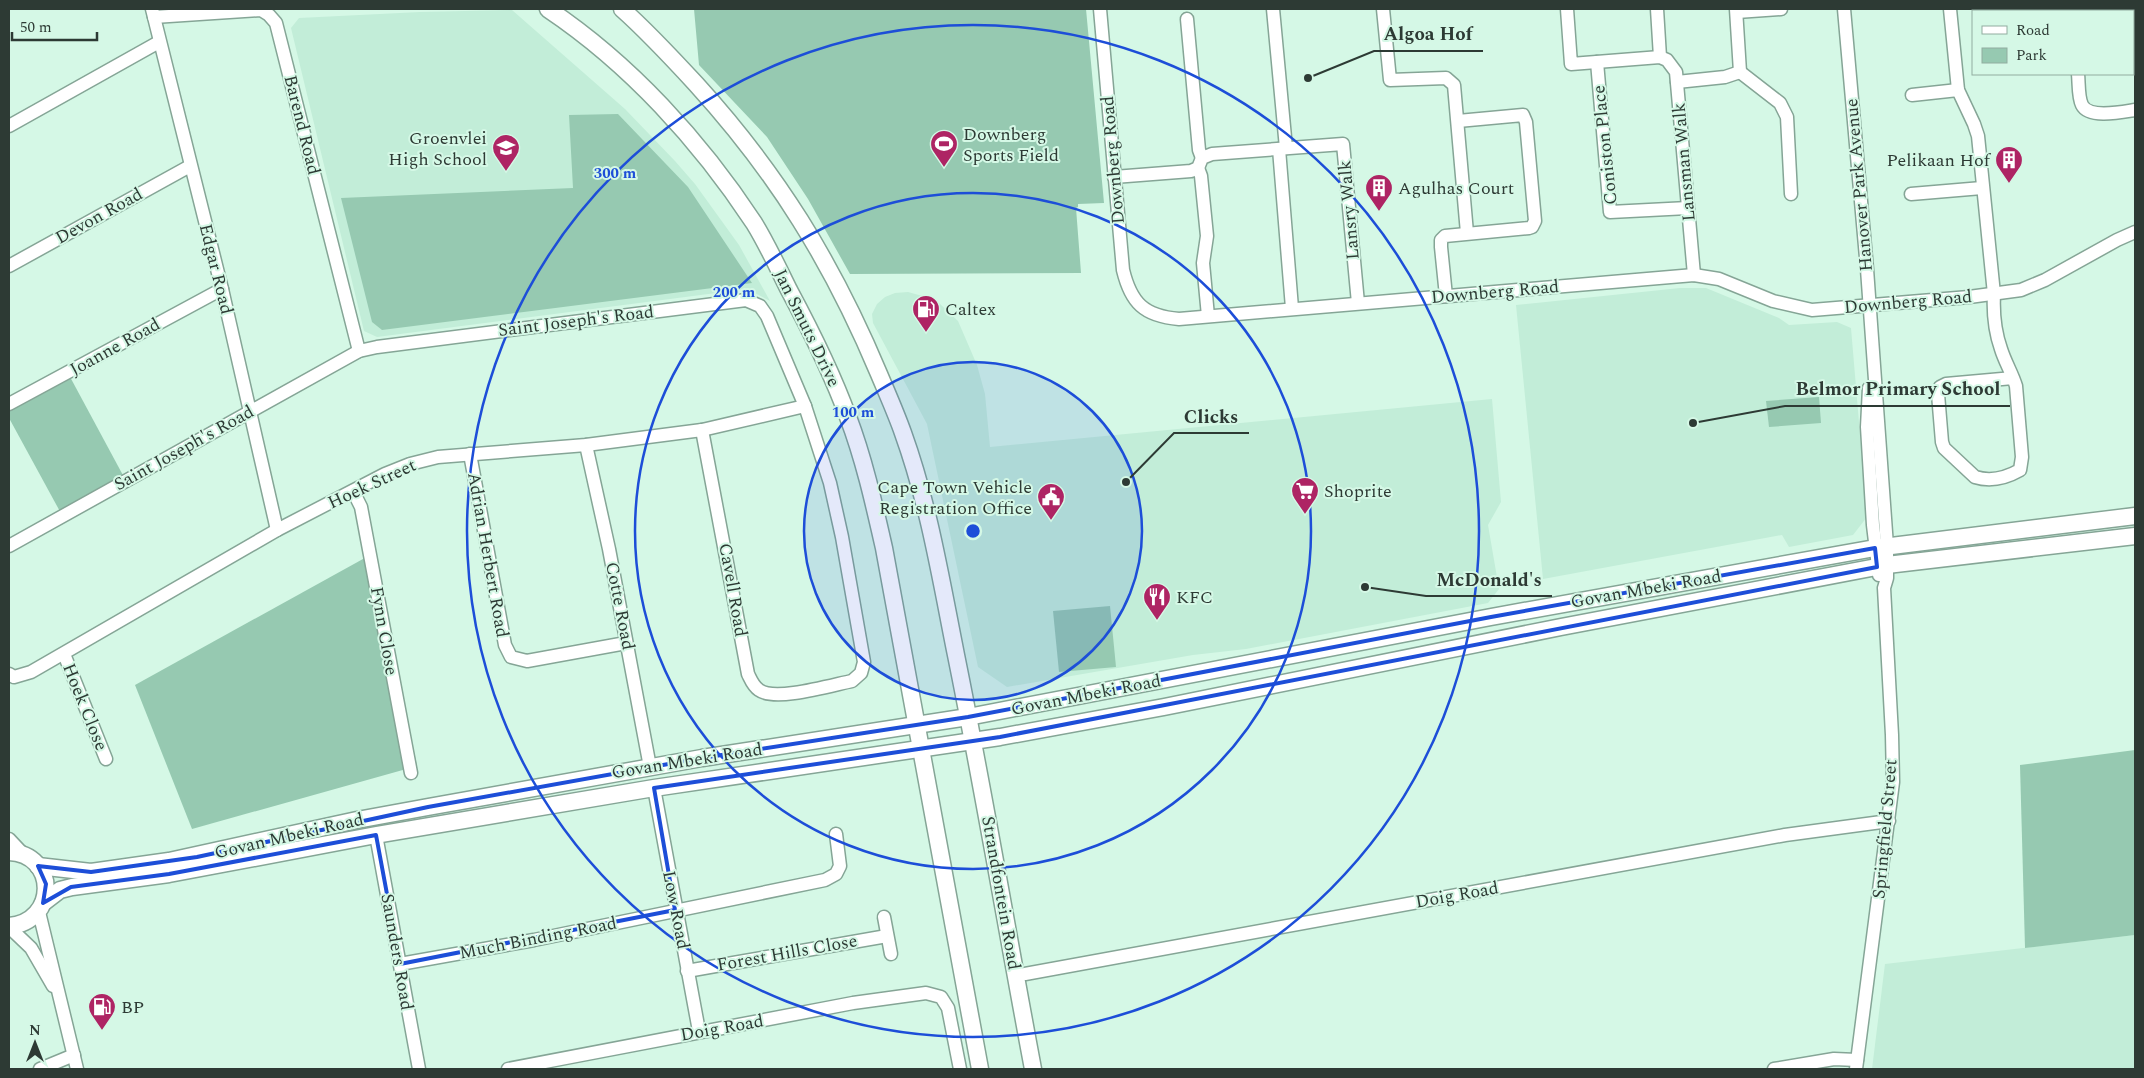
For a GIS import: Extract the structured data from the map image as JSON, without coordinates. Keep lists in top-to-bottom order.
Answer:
{
  "streets": {
    "main road": ["Jan Smuts Drive", "Govan Mbeki Road", "Strandfontein Road"],
    "street": [
      "Barend Road",
      "Coniston Place",
      "Downberg Road",
      "Lansman Walk",
      "Hanover Park Avenue",
      "Lansry Walk",
      "Devon Road",
      "Edgar Road",
      "Saint Joseph's Road",
      "Joanne Road",
      "Hoek Street",
      "Adrian Herbert Road",
      "Cavell Road",
      "Cotte Road",
      "Fynn Close",
      "Hoek Close",
      "Springfield Street",
      "Doig Road",
      "Low Road",
      "Much Binding Road",
      "Saunders Road",
      "Forest Hills Close"
    ]
  },
  "crossings": [
    ["Barend Road", "Edgar Road"],
    ["Barend Road", "Saint Joseph's Road"],
    ["Coniston Place", "Lansman Walk"],
    ["Downberg Road", "Lansman Walk"],
    ["Downberg Road", "Hanover Park Avenue"],
    ["Downberg Road", "Lansry Walk"],
    ["Hanover Park Avenue", "Govan Mbeki Road"],
    ["Hanover Park Avenue", "Springfield Street"],
    ["Devon Road", "Edgar Road"],
    ["Edgar Road", "Saint Joseph's Road"],
    ["Edgar Road", "Joanne Road"],
    ["Edgar Road", "Hoek Street"],
    ["Saint Joseph's Road", "Hoek Street"],
    ["Saint Joseph's Road", "Cavell Road"],
    ["Jan Smuts Drive", "Govan Mbeki Road"],
    ["Hoek Street", "Adrian Herbert Road"],
    ["Hoek Street", "Cavell Road"],
    ["Hoek Street", "Cotte Road"],
    ["Hoek Street", "Fynn Close"],
    ["Hoek Street", "Hoek Close"],
    ["Adrian Herbert Road", "Cotte Road"],
    ["Govan Mbeki Road", "Cotte Road"],
    ["Govan Mbeki Road", "Springfield Street"],
    ["Govan Mbeki Road", "Strandfontein Road"],
    ["Govan Mbeki Road", "Low Road"],
    ["Govan Mbeki Road", "Saunders Road"],
    ["Springfield Street", "Doig Road"],
    ["Doig Road", "Low Road"],
    ["Low Road", "Much Binding Road"],
    ["Low Road", "Forest Hills Close"],
    ["Much Binding Road", "Saunders Road"]
  ],
  "places": {
    "other": [
      "Algoa Hof",
      "Belmor Primary School",
      "Clicks",
      "McDonald's"
    ],
    "sports": ["Downberg Sports Field"],
    "school or university": ["Groenvlei High School"],
    "building": ["Pelikaan Hof", "Agulhas Court"],
    "fuel station": ["Caltex", "BP"],
    "supermarket": ["Shoprite"],
    "public building": ["Cape Town Vehicle Registration Office"],
    "restaurant": ["KFC"]
  },
  "legend": ["Road", "Park"],
  "scale_bar": "50 m",
  "north": "top",
  "rings": ["300 m", "200 m", "100 m"]
}
